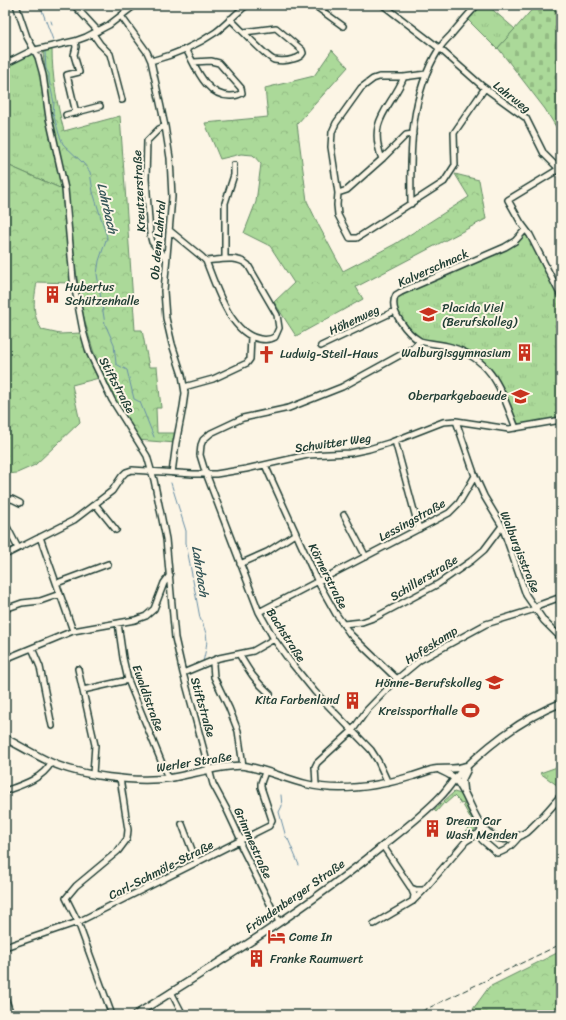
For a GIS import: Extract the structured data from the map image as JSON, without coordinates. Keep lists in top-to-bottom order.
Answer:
{
  "streets": {
    "main road": ["Werler Straße", "Fröndenberger Straße"],
    "street": [
      "Lahrweg",
      "Kreutzerstraße",
      "Ob dem Lahrtal",
      "Kalverschnack",
      "Höhenweg",
      "Stiftstraße",
      "Schwitter Weg",
      "Lessingstraße",
      "Walburgisstraße",
      "Körnerstraße",
      "Schillerstraße",
      "Bachstraße",
      "Hofeskamp",
      "Ewaldistraße",
      "Grimmestraße",
      "Carl-Schmöle-Straße"
    ]
  },
  "crossings": [
    ["Kreutzerstraße", "Ob dem Lahrtal"],
    ["Ob dem Lahrtal", "Schwitter Weg"],
    ["Kalverschnack", "Höhenweg"],
    ["Stiftstraße", "Schwitter Weg"],
    ["Stiftstraße", "Werler Straße"],
    ["Stiftstraße", "Grimmestraße"],
    ["Schwitter Weg", "Walburgisstraße"],
    ["Schwitter Weg", "Körnerstraße"],
    ["Schwitter Weg", "Bachstraße"],
    ["Lessingstraße", "Walburgisstraße"],
    ["Lessingstraße", "Körnerstraße"],
    ["Lessingstraße", "Bachstraße"],
    ["Walburgisstraße", "Schillerstraße"],
    ["Walburgisstraße", "Hofeskamp"],
    ["Körnerstraße", "Schillerstraße"],
    ["Körnerstraße", "Hofeskamp"],
    ["Bachstraße", "Hofeskamp"],
    ["Bachstraße", "Werler Straße"],
    ["Hofeskamp", "Werler Straße"],
    ["Ewaldistraße", "Werler Straße"],
    ["Werler Straße", "Grimmestraße"],
    ["Werler Straße", "Carl-Schmöle-Straße"],
    ["Werler Straße", "Fröndenberger Straße"],
    ["Grimmestraße", "Carl-Schmöle-Straße"],
    ["Grimmestraße", "Fröndenberger Straße"]
  ],
  "water": ["Lahrbach"],
  "places": {
    "building": [
      "Hubertus Schützenhalle",
      "Walburgisgymnasium",
      "Kita Farbenland",
      "Dream Car Wash Menden",
      "Franke Raumwert"
    ],
    "school or university": ["Placida Viel (Berufskolleg)", "Oberparkgebaeude", "Hönne-Berufskolleg"],
    "church": ["Ludwig-Steil-Haus"],
    "sports": ["Kreissporthalle"],
    "hotel": ["Come In"]
  }
}
